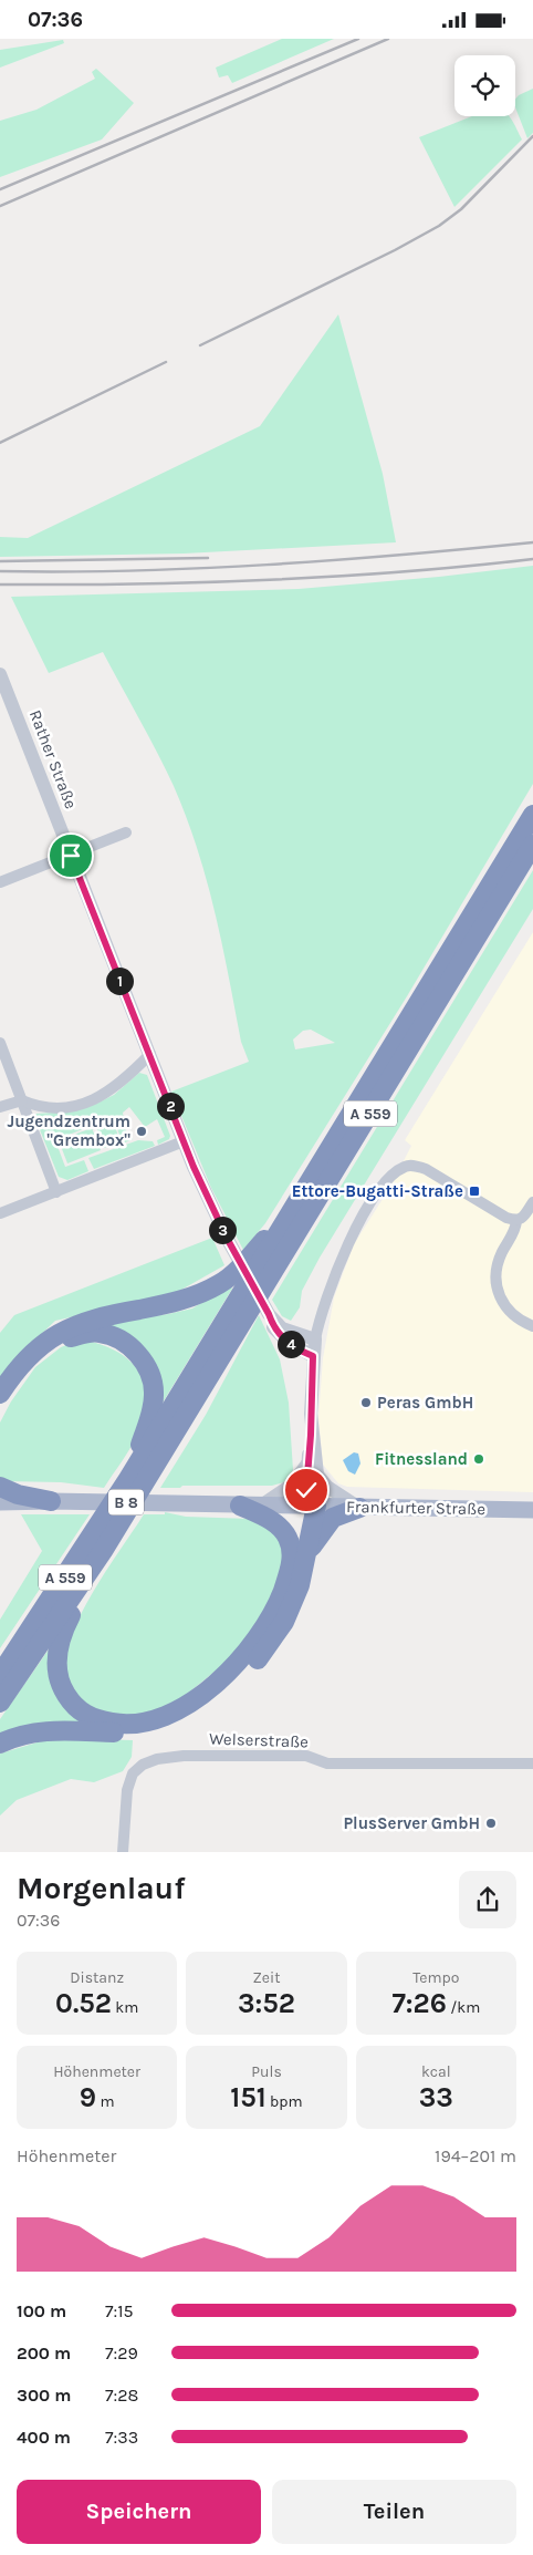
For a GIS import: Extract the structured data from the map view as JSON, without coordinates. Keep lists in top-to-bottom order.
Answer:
{
  "streets": {
    "highway": ["A 559"],
    "main road": ["B 8", "Frankfurter Straße"],
    "street": ["Rather Straße", "Welserstraße"]
  },
  "places": {
    "other": [
      "Jugendzentrum \"Grembox\"",
      "Peras GmbH",
      "Fitnessland",
      "PlusServer GmbH"
    ],
    "transit": ["Ettore-Bugatti-Straße"]
  },
  "page": {
    "status": "07:36",
    "pins": [
      "1",
      "2",
      "3",
      "4"
    ],
    "heading": ["Morgenlauf", "07:36"],
    "stats": [
      ["Distanz", "0.52 km"],
      ["Zeit", "3:52"],
      ["Tempo", "7:26 /km"],
      ["Höhenmeter", "9 m"],
      ["Puls", "151 bpm"],
      ["kcal", "33"]
    ],
    "chart": ["Höhenmeter", "194–201 m"],
    "list": [
      {
        "name": "100 m",
        "note": "7:15"
      },
      {
        "name": "200 m",
        "note": "7:29"
      },
      {
        "name": "300 m",
        "note": "7:28"
      },
      {
        "name": "400 m",
        "note": "7:33"
      }
    ],
    "buttons": ["Speichern", "Teilen"]
  }
}
